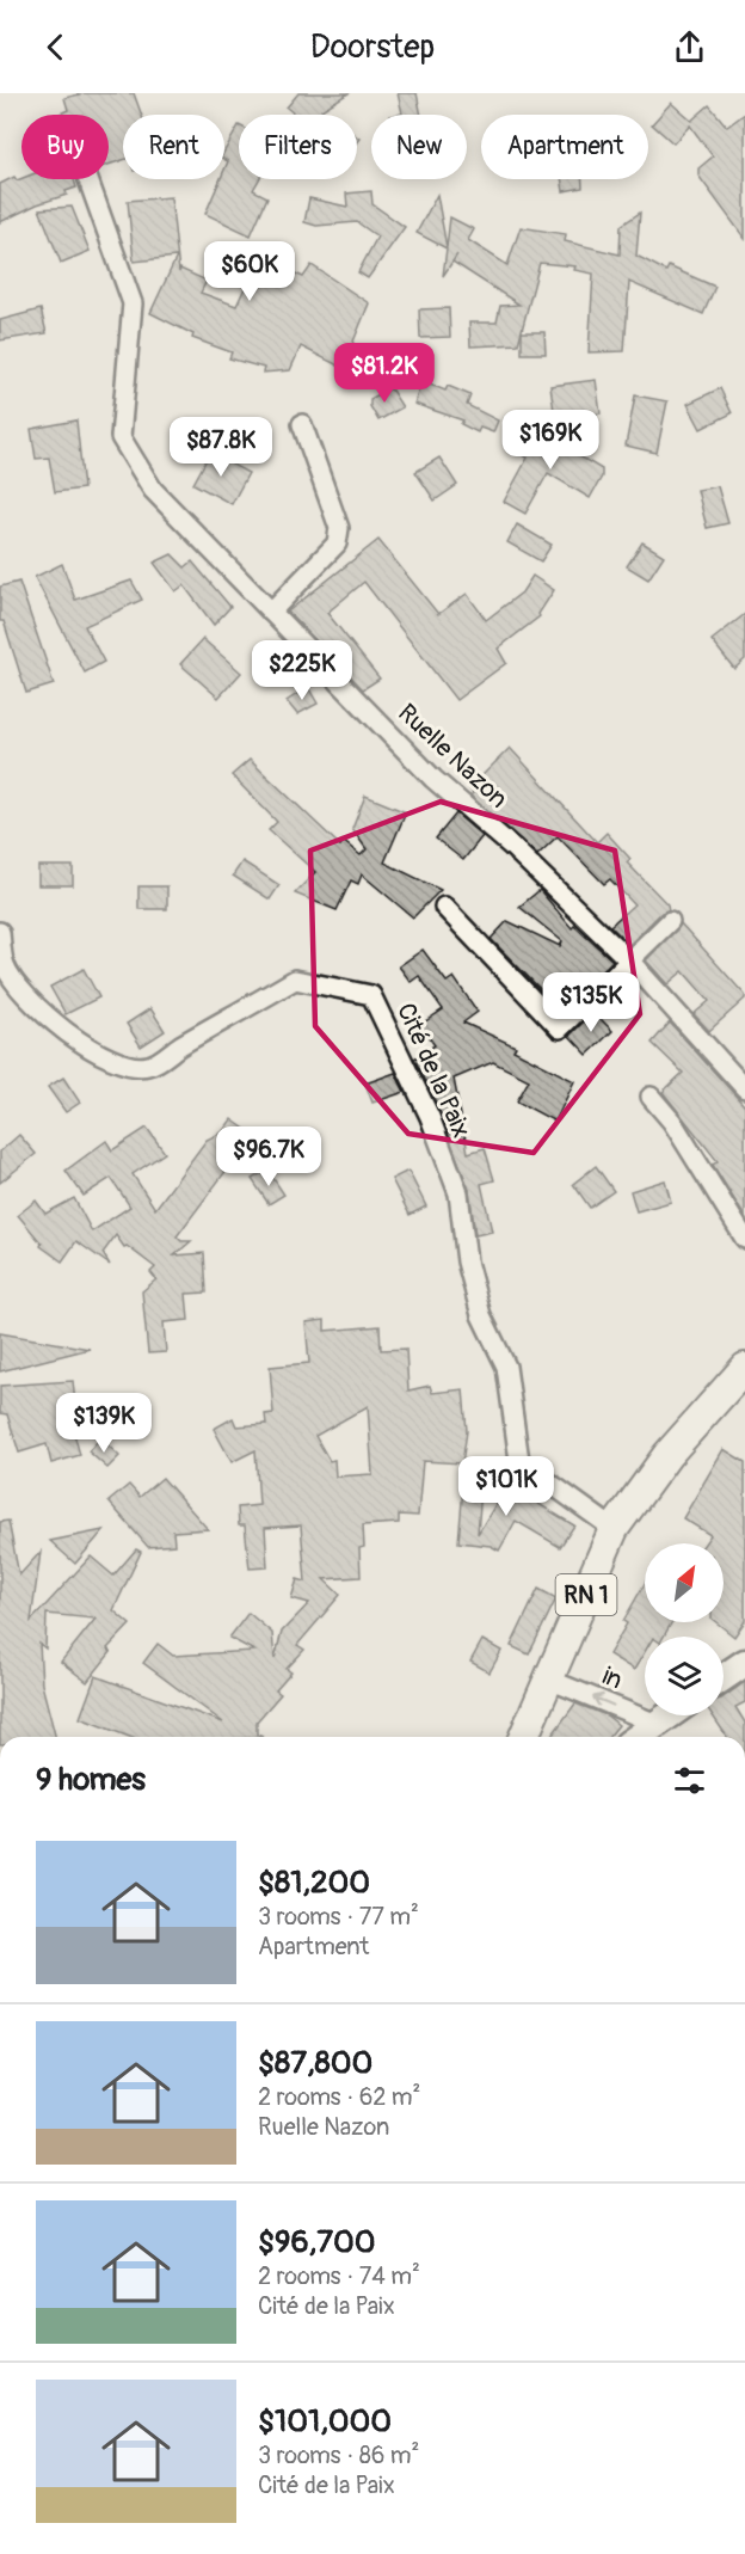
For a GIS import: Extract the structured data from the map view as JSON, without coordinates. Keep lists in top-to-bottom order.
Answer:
{
  "streets": {
    "main road": ["RN 1"],
    "street": ["Ruelle Nazon", "Cité de la Paix", "in"]
  },
  "crossings": [
    ["Cité de la Paix", "RN 1"],
    ["RN 1", "in"]
  ],
  "one_way": ["in"],
  "north": "top right",
  "page": {
    "header": "Doorstep",
    "chip": [
      "Buy",
      "Rent",
      "Filters",
      "New",
      "Apartment"
    ],
    "price": [
      "$60K",
      "$81.2K",
      "$169K",
      "$87.8K",
      "$225K",
      "$135K",
      "$96.7K",
      "$139K",
      "$101K"
    ],
    "heading": "9 homes",
    "list": [
      {
        "name": "$81,200",
        "note": "3 rooms · 77 m² · Apartment"
      },
      {
        "name": "$87,800",
        "note": "2 rooms · 62 m² · Ruelle Nazon"
      },
      {
        "name": "$96,700",
        "note": "2 rooms · 74 m² · Cité de la Paix"
      },
      {
        "name": "$101,000",
        "note": "3 rooms · 86 m² · Cité de la Paix"
      }
    ]
  }
}
